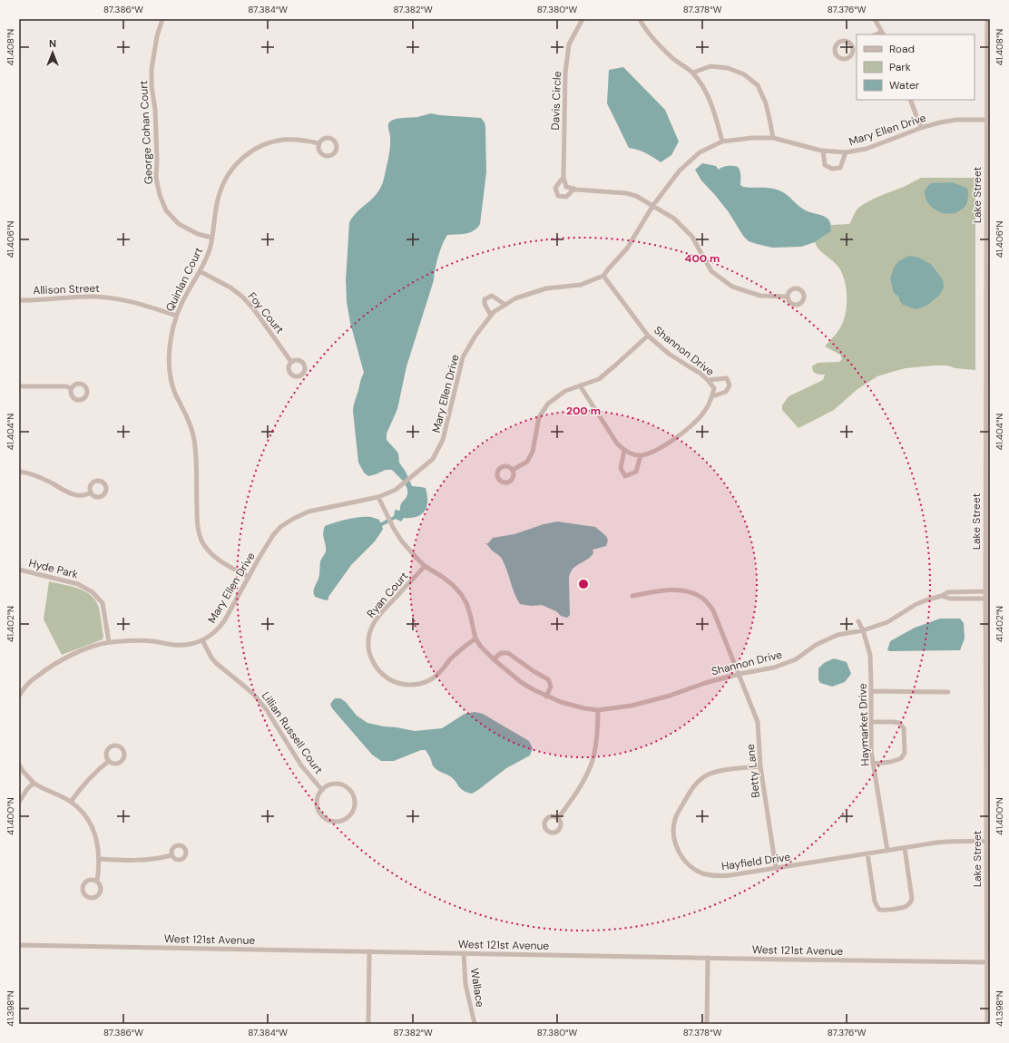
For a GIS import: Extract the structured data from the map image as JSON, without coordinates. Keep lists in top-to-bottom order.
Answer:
{
  "streets": {
    "street": [
      "Davis Circle",
      "Mary Ellen Drive",
      "George Cohan Court",
      "Lake Street",
      "Quinlan Court",
      "Allison Street",
      "Foy Court",
      "Shannon Drive",
      "Hyde Park",
      "Ryan Court",
      "Haymarket Drive",
      "Lillian Russell Court",
      "Betty Lane",
      "Hayfield Drive",
      "West 121st Avenue",
      "Wallace"
    ]
  },
  "crossings": [
    ["Mary Ellen Drive", "Lake Street"],
    ["Mary Ellen Drive", "Quinlan Court"],
    ["Mary Ellen Drive", "Shannon Drive"],
    ["Mary Ellen Drive", "Hyde Park"],
    ["Mary Ellen Drive", "Lillian Russell Court"],
    ["George Cohan Court", "Quinlan Court"],
    ["Lake Street", "Shannon Drive"],
    ["Lake Street", "Hayfield Drive"],
    ["Lake Street", "West 121st Avenue"],
    ["Quinlan Court", "Allison Street"],
    ["Quinlan Court", "Foy Court"],
    ["Shannon Drive", "Ryan Court"],
    ["Shannon Drive", "Haymarket Drive"],
    ["Shannon Drive", "Betty Lane"],
    ["Haymarket Drive", "Hayfield Drive"],
    ["Betty Lane", "Hayfield Drive"],
    ["West 121st Avenue", "Wallace"]
  ],
  "legend": ["Road", "Park", "Water"],
  "north": "top",
  "coordinates": [
    "87.386°W",
    "87.384°W",
    "87.382°W",
    "87.380°W",
    "87.378°W",
    "87.376°W",
    "41.408°N",
    "41.406°N",
    "41.404°N",
    "41.402°N",
    "41.400°N",
    "41.398°N"
  ],
  "rings": ["400 m", "200 m"]
}
